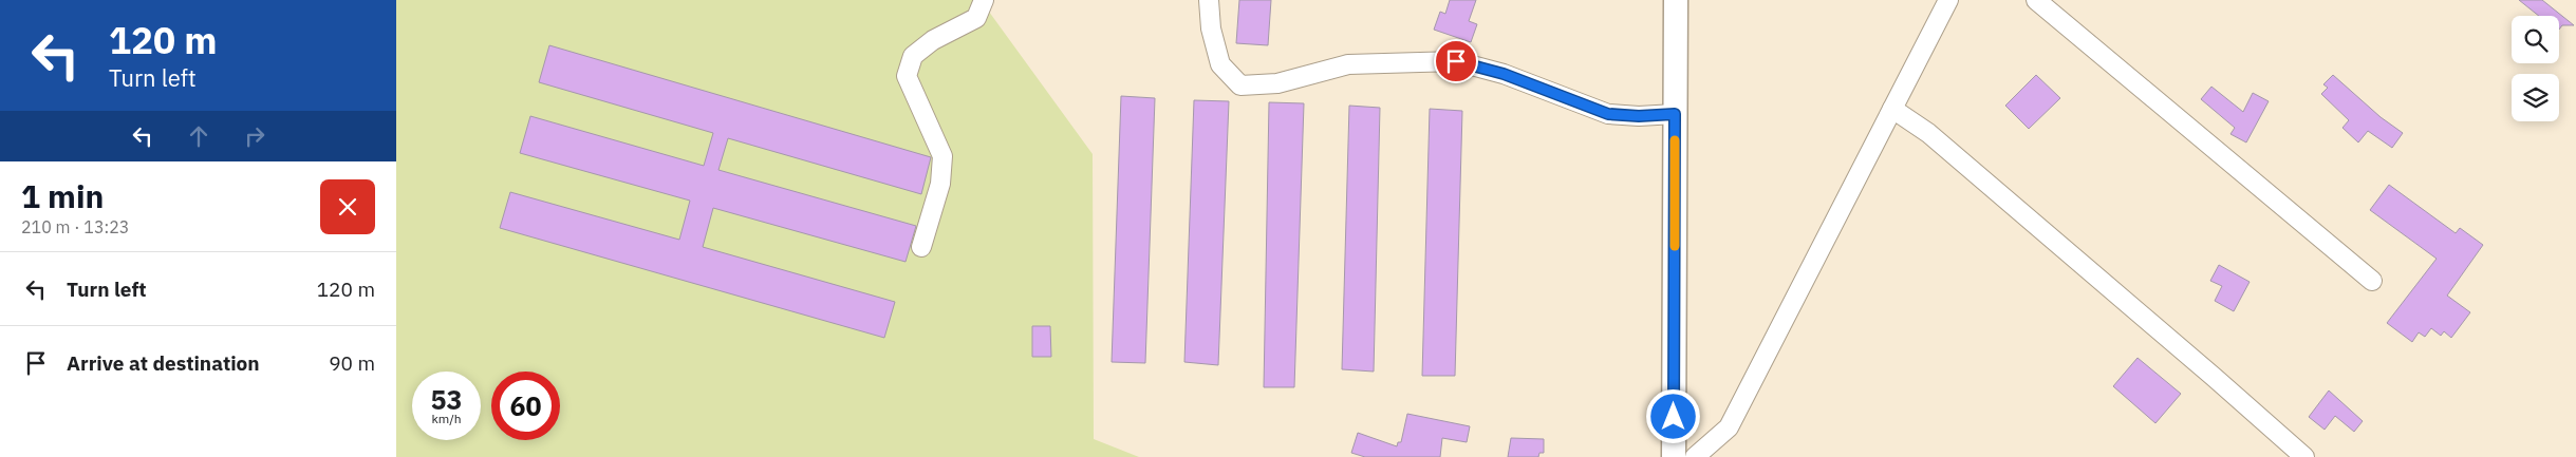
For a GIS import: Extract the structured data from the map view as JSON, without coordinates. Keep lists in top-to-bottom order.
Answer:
{
  "page": {
    "turn": ["120 m", "Turn left"],
    "heading": ["1 min", "210 m · 13:23"],
    "list": [
      {
        "name": "Turn left",
        "value": "120 m"
      },
      {
        "name": "Arrive at destination",
        "value": "90 m"
      }
    ],
    "speed": "53 km/h",
    "limit": "60"
  }
}
